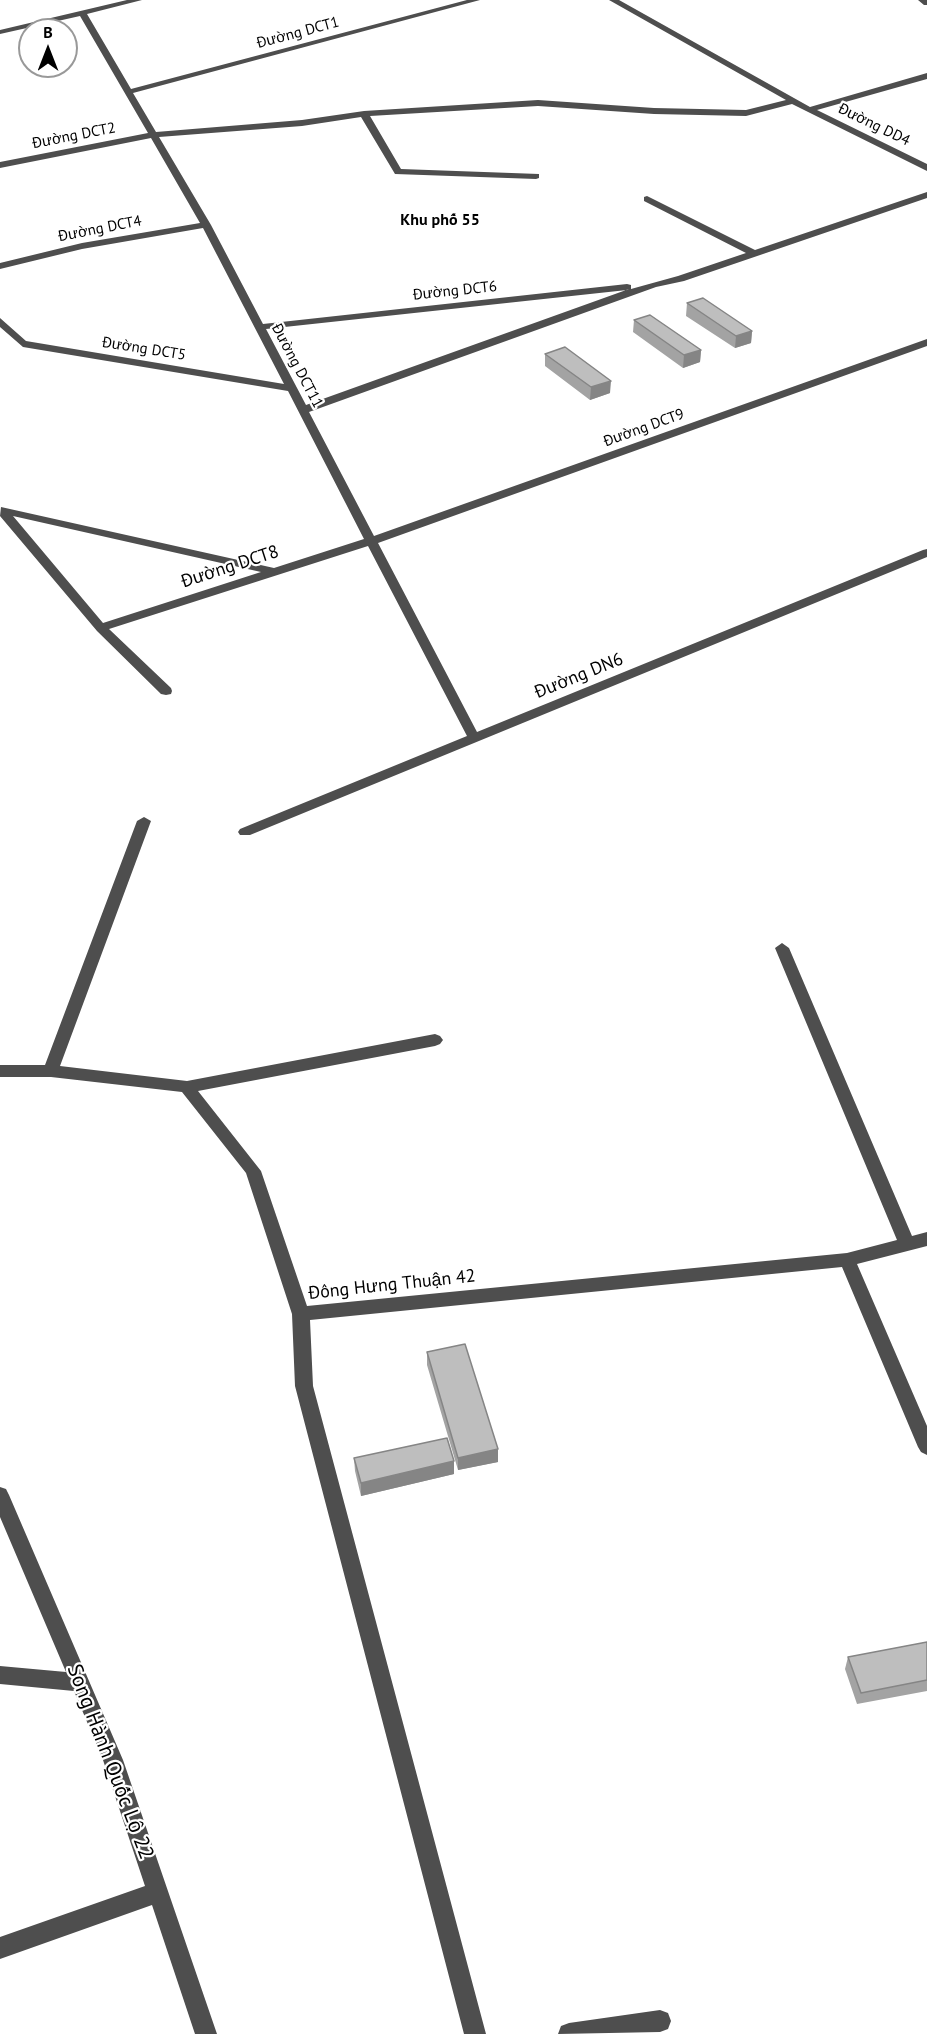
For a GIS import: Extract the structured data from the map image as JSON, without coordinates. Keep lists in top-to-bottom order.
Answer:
{
  "streets": {
    "street": [
      "Đường DCT1",
      "Đường DD4",
      "Đường DCT2",
      "Đường DCT4",
      "Đường DCT6",
      "Đường DCT5",
      "Đường DCT11",
      "Đường DCT9",
      "Đường DCT8",
      "Đường DN6",
      "Đông Hưng Thuận 42",
      "Song Hành Quốc Lộ 22"
    ]
  },
  "crossings": [
    ["Đường DCT1", "Đường DCT11"],
    ["Đường DD4", "Đường DCT2"],
    ["Đường DCT2", "Đường DCT11"],
    ["Đường DCT4", "Đường DCT11"],
    ["Đường DCT6", "Đường DCT11"],
    ["Đường DCT5", "Đường DCT11"],
    ["Đường DCT11", "Đường DCT9"],
    ["Đường DCT11", "Đường DCT8"],
    ["Đường DCT11", "Đường DN6"],
    ["Đường DCT9", "Đường DCT8"]
  ],
  "districts": ["Khu phố 55"],
  "north": "top"
}
